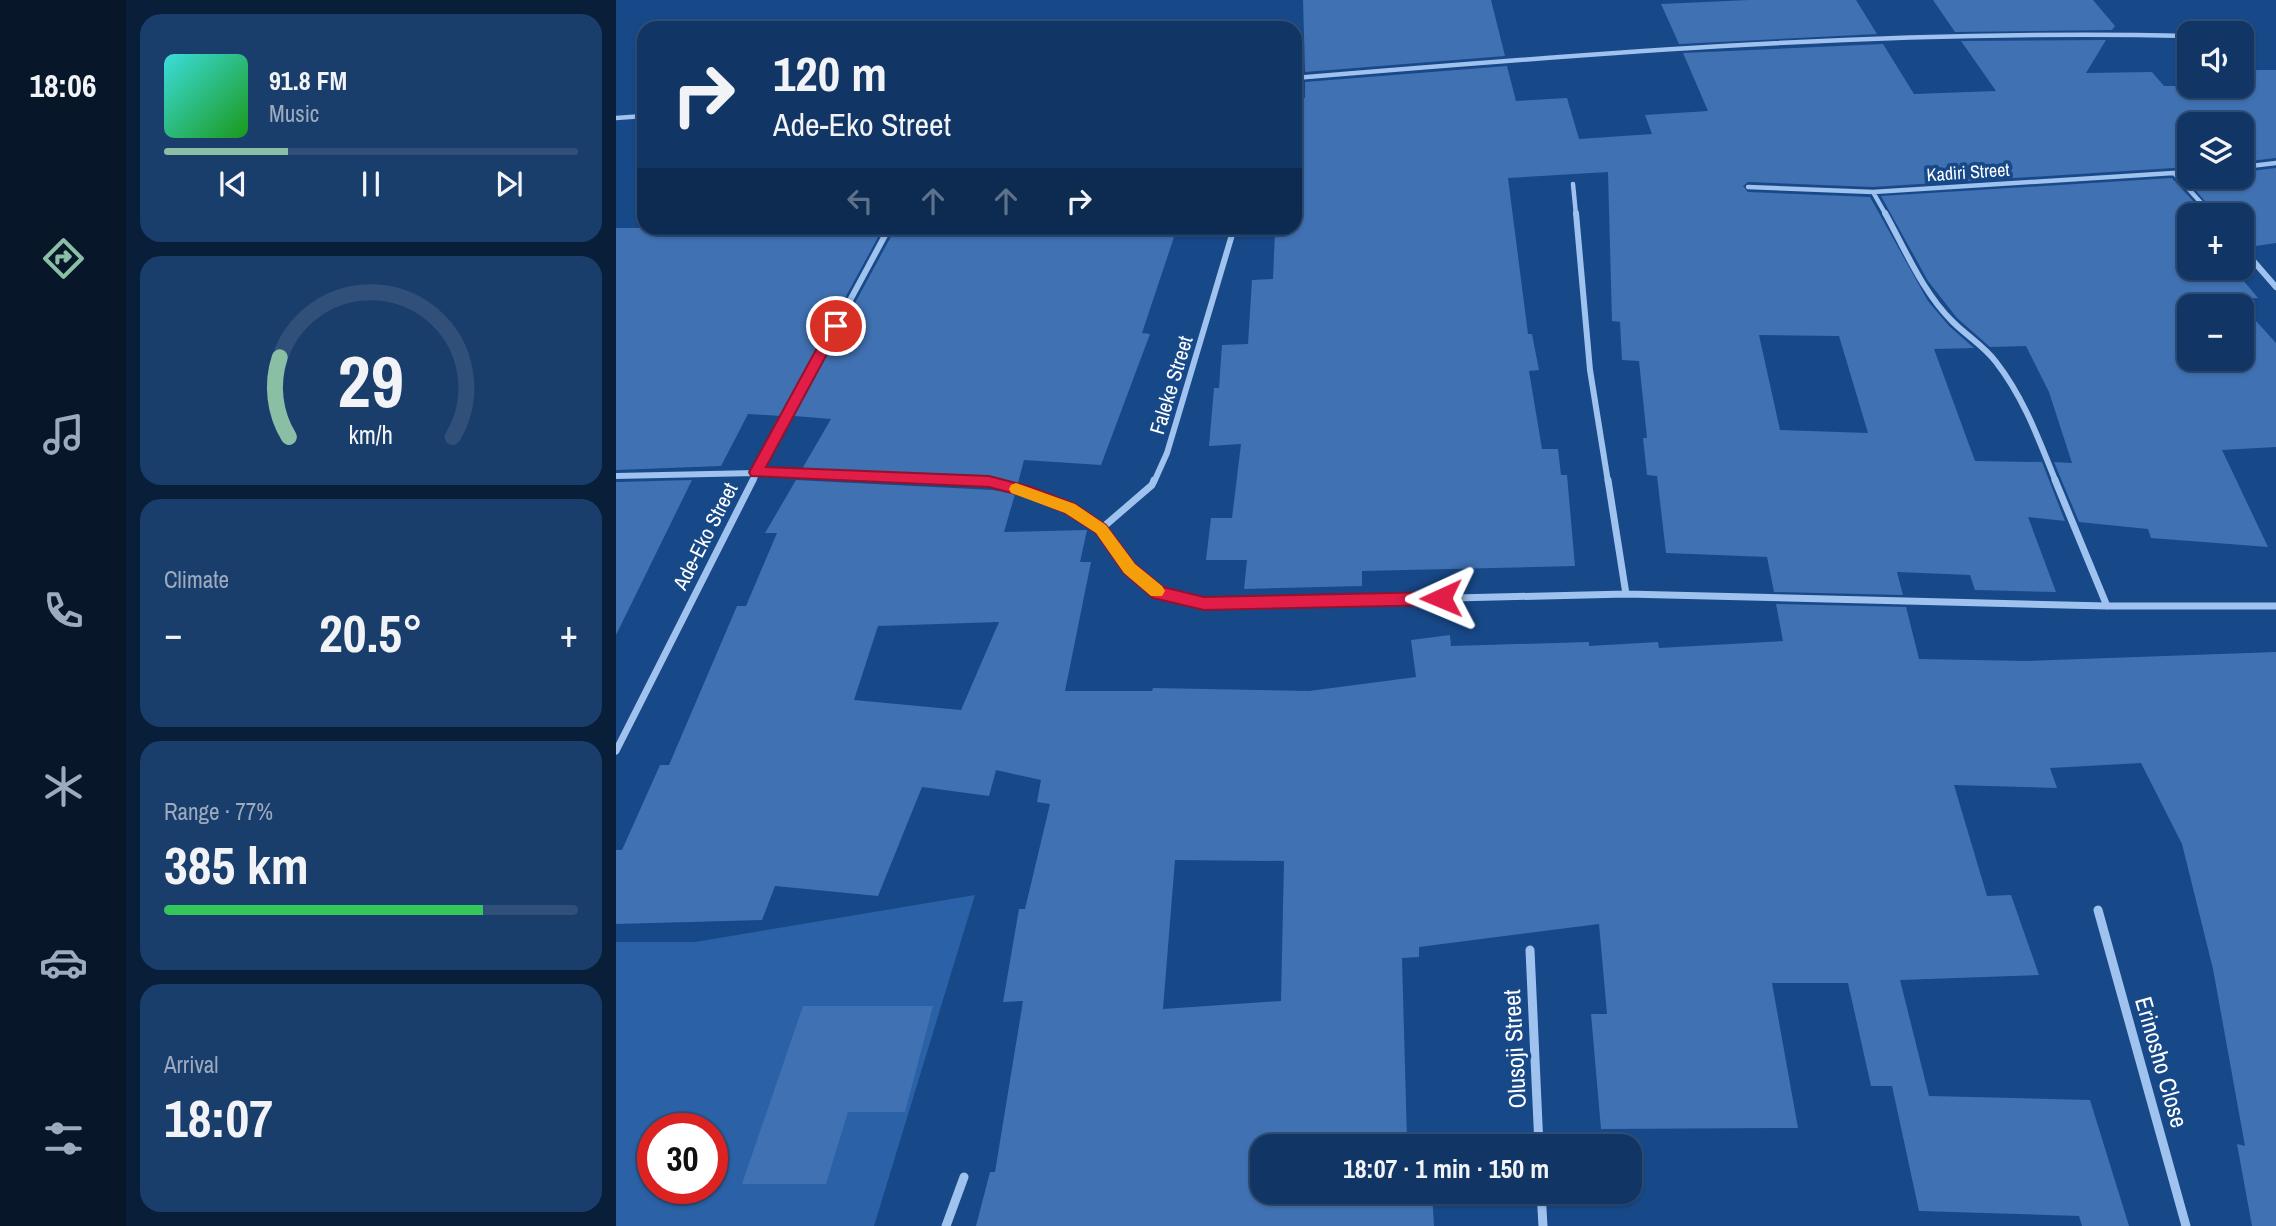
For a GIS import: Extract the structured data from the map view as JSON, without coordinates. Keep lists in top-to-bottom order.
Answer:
{
  "streets": {
    "street": [
      "Kadiri Street",
      "Faleke Street",
      "Ade-Eko Street",
      "Olusoji Street",
      "Erinosho Close"
    ]
  },
  "page": {
    "tabs": "18:06",
    "map_buttons": ["+", "−"],
    "turn": ["120 m", "Ade-Eko Street"],
    "song": ["91.8 FM", "Music"],
    "tile": [
      "Climate",
      ["Range · 77%", "385 km"],
      ["Arrival", "18:07"]
    ],
    "heat": ["−", "20.5°", "+"],
    "limit": "30",
    "trip": "18:07 · 1 min · 150 m",
    "gauge": ["29", "km/h"]
  }
}
